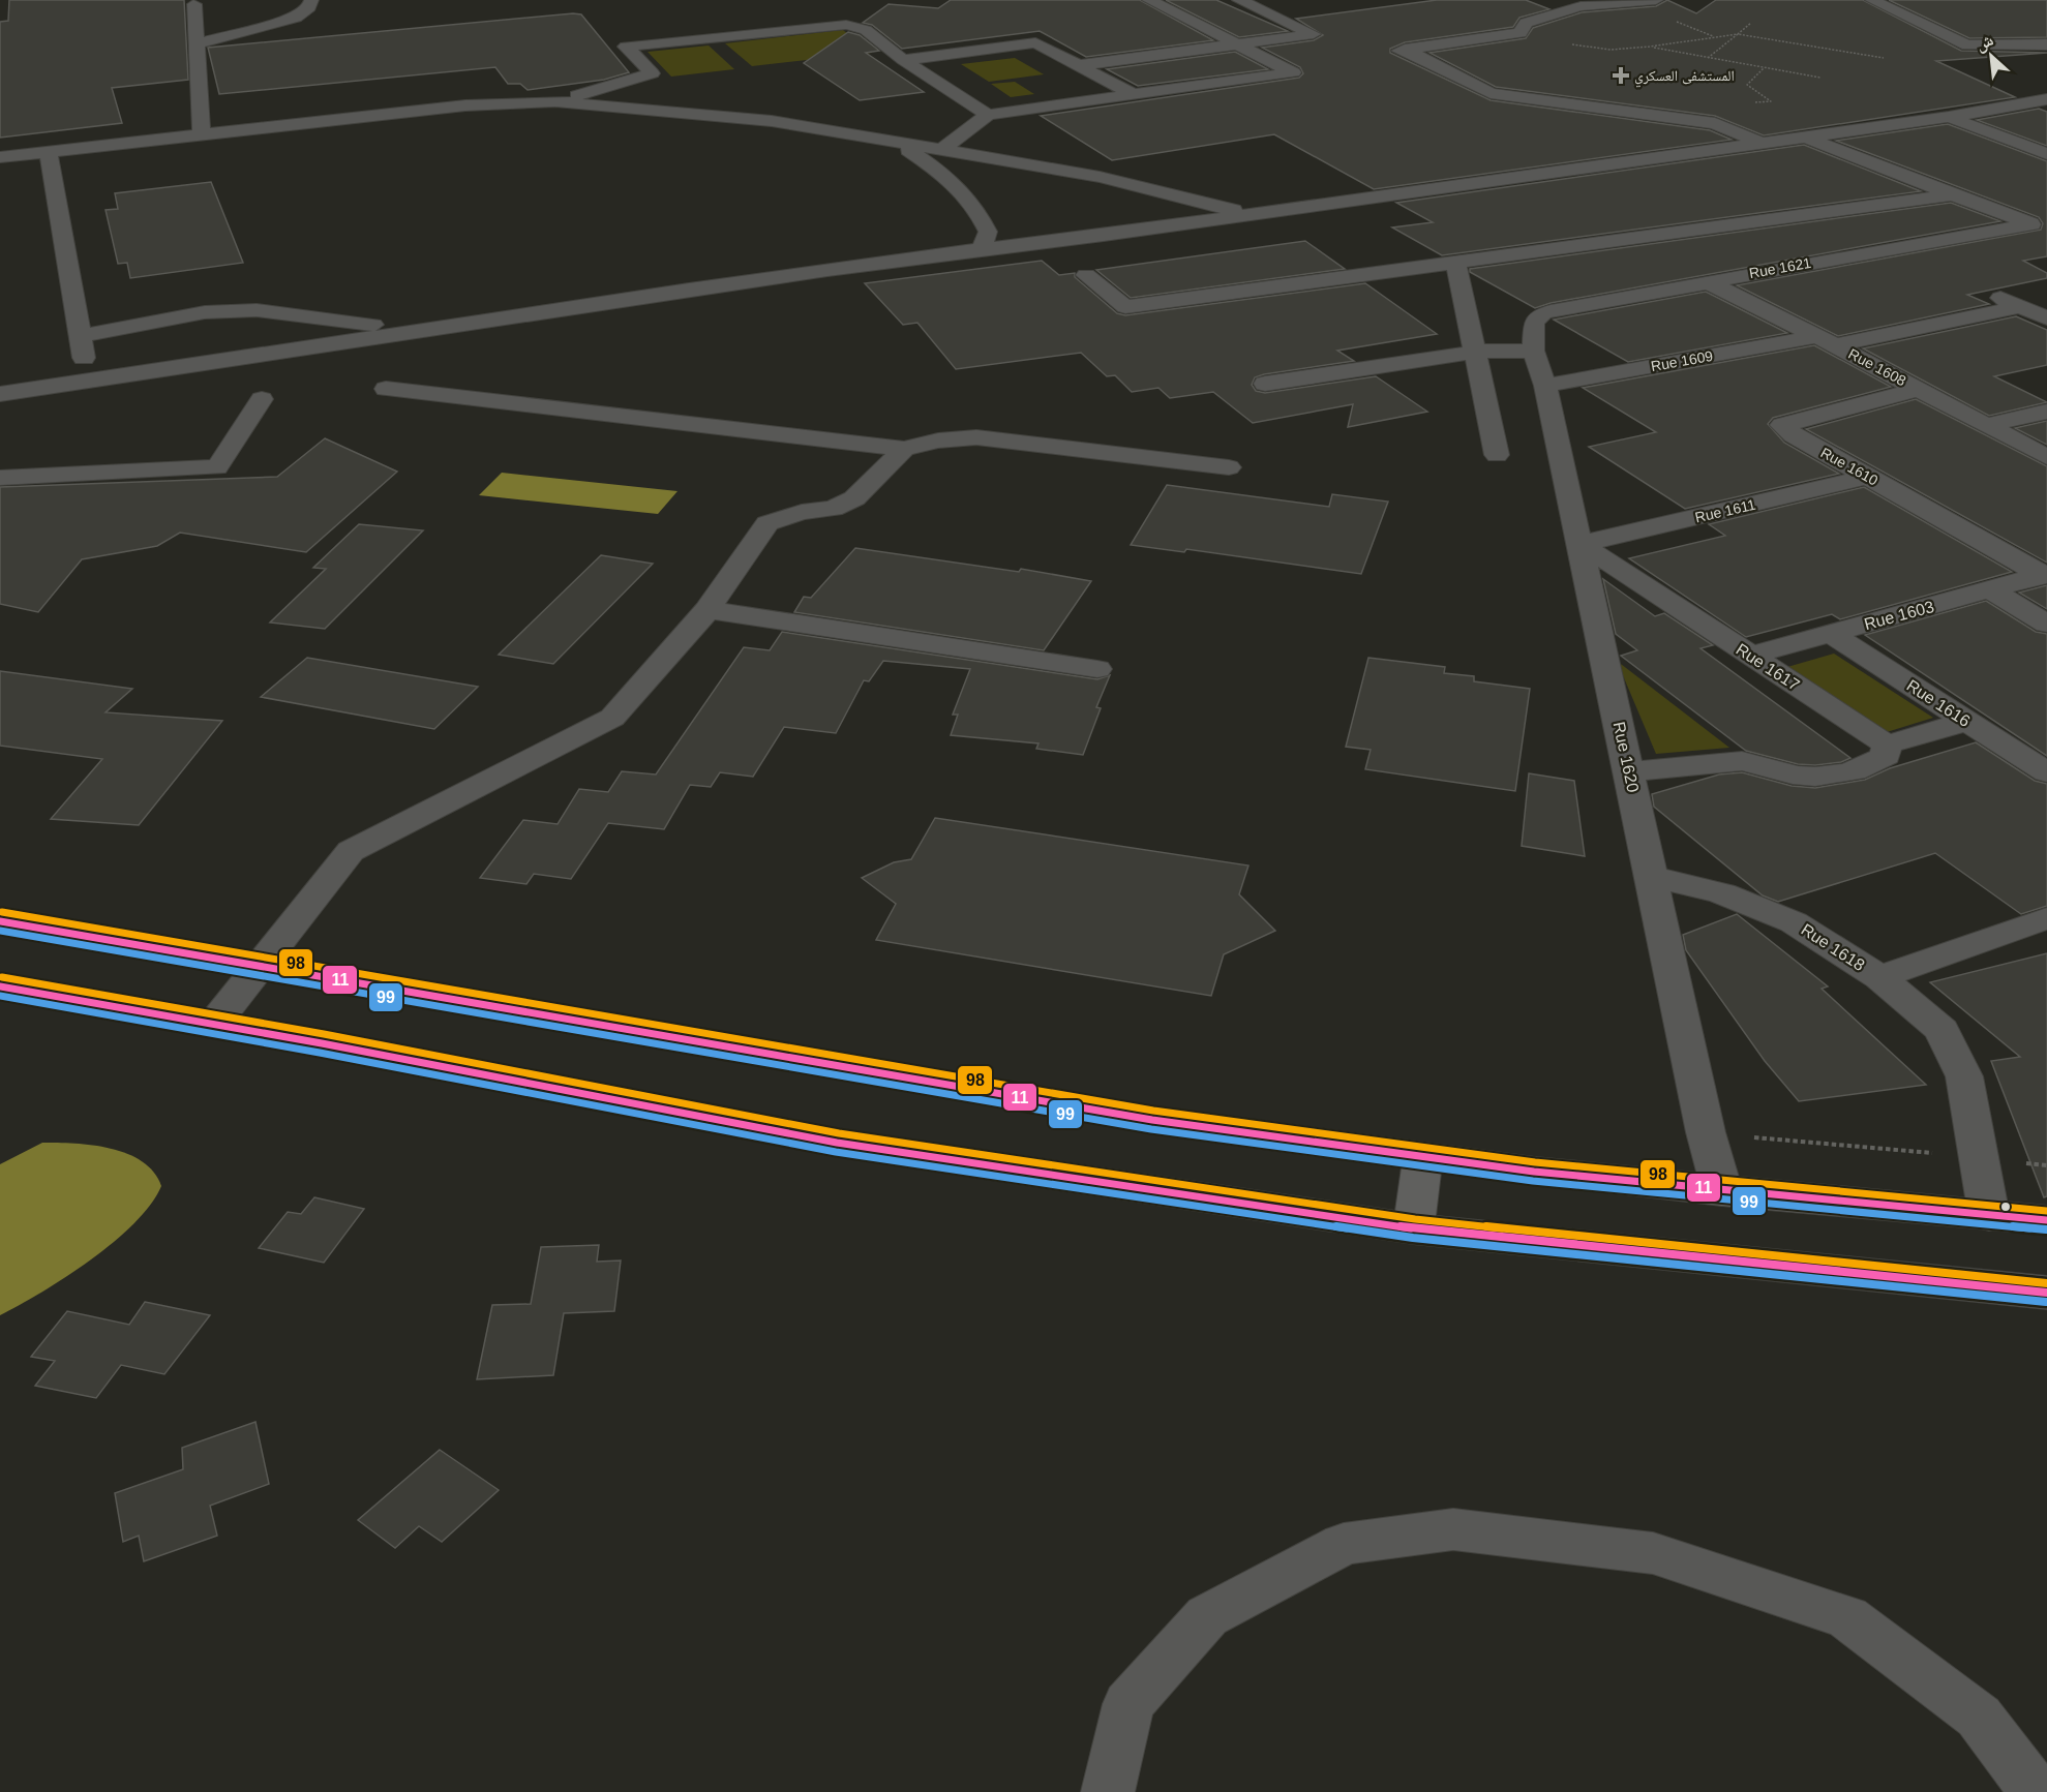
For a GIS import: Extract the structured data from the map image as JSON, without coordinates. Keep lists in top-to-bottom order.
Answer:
{
  "streets": {
    "street": [
      "Rue 1621",
      "Rue 1609",
      "Rue 1608",
      "Rue 1610",
      "Rue 1611",
      "Rue 1603",
      "Rue 1617",
      "Rue 1616",
      "Rue 1620",
      "Rue 1618"
    ]
  },
  "crossings": [
    ["Rue 1621", "Rue 1608"],
    ["Rue 1621", "Rue 1620"],
    ["Rue 1609", "Rue 1608"],
    ["Rue 1609", "Rue 1620"],
    ["Rue 1608", "Rue 1610"],
    ["Rue 1610", "Rue 1611"],
    ["Rue 1610", "Rue 1603"],
    ["Rue 1611", "Rue 1617"],
    ["Rue 1611", "Rue 1620"],
    ["Rue 1603", "Rue 1617"],
    ["Rue 1603", "Rue 1616"],
    ["Rue 1617", "Rue 1620"],
    ["Rue 1620", "Rue 1618"]
  ],
  "places": {
    "health": ["المستشفى العسكري"]
  },
  "lines": ["transit line 98", "transit line 11", "transit line 99"],
  "north": "top left"
}
